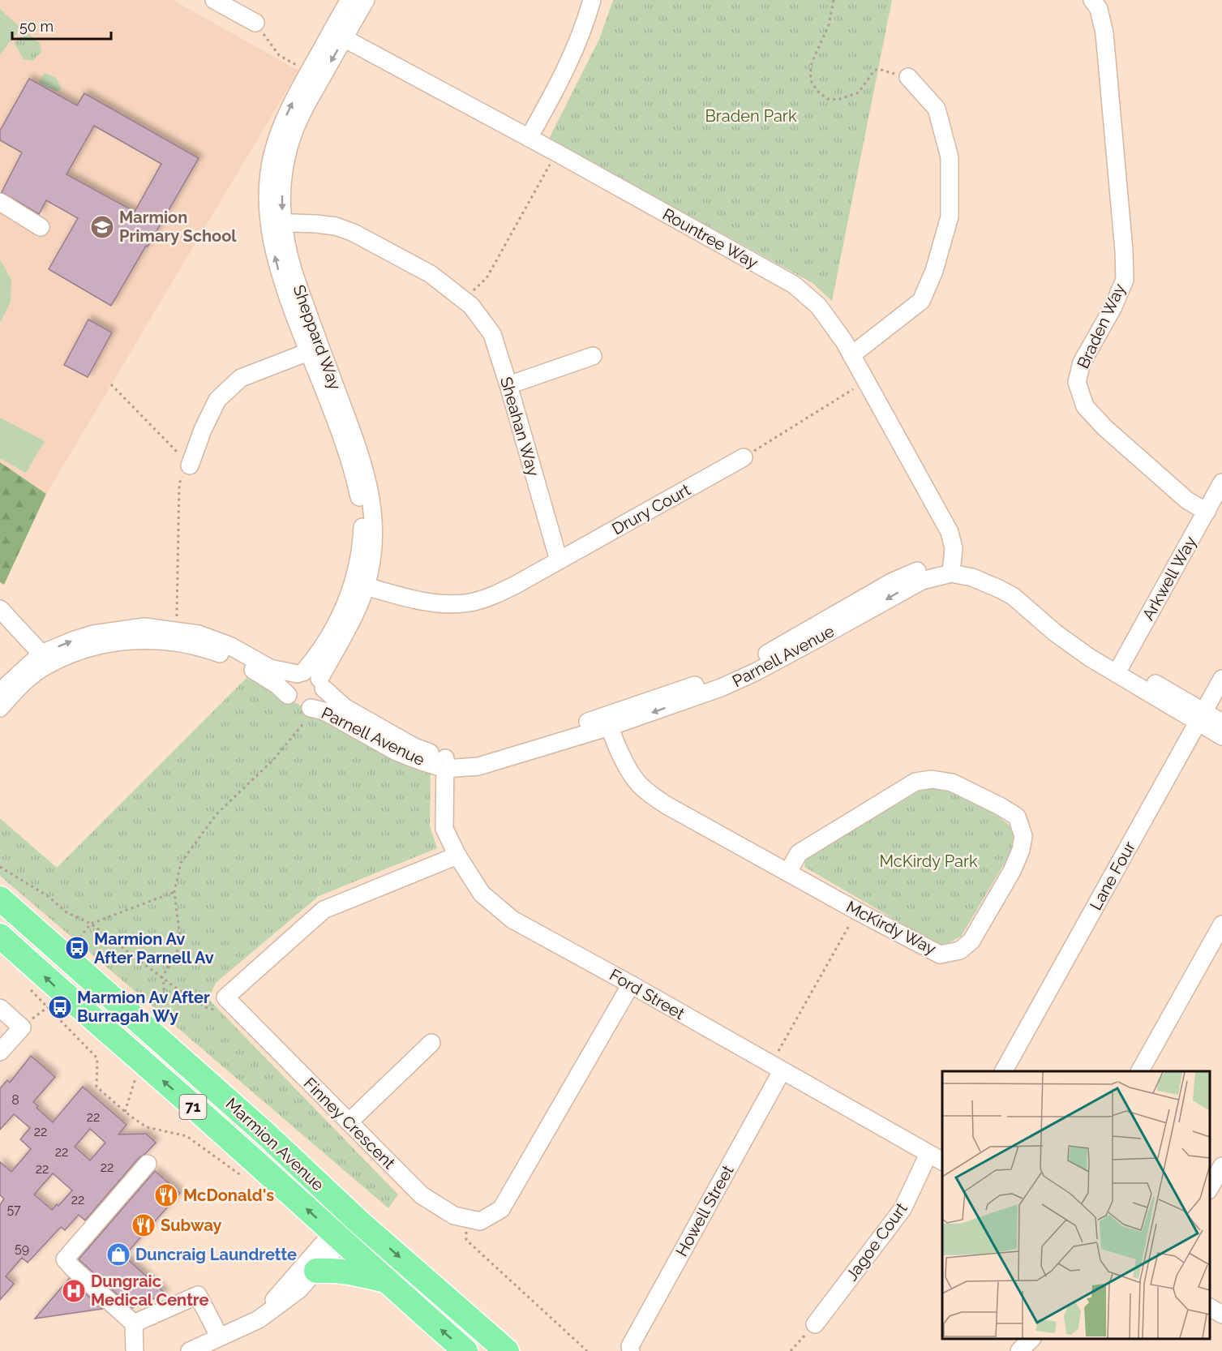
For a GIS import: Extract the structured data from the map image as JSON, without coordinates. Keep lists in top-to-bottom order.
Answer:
{
  "streets": {
    "highway": ["71", "Marmion Avenue"],
    "street": [
      "Rountree Way",
      "Braden Way",
      "Sheppard Way",
      "Sheahan Way",
      "Drury Court",
      "Arkwell Way",
      "Parnell Avenue",
      "Lane Four",
      "McKirdy Way",
      "Ford Street",
      "Finney Crescent",
      "Howell Street",
      "Jagoe Court"
    ]
  },
  "crossings": [
    ["Rountree Way", "Sheppard Way"],
    ["Rountree Way", "Parnell Avenue"],
    ["Braden Way", "Arkwell Way"],
    ["Sheppard Way", "Sheahan Way"],
    ["Sheppard Way", "Parnell Avenue"],
    ["Sheahan Way", "Drury Court"],
    ["Arkwell Way", "Parnell Avenue"],
    ["Parnell Avenue", "Lane Four"],
    ["Parnell Avenue", "McKirdy Way"],
    ["Parnell Avenue", "Ford Street"],
    ["Ford Street", "Finney Crescent"],
    ["Ford Street", "Howell Street"],
    ["Ford Street", "Jagoe Court"]
  ],
  "parks": ["Braden Park", "McKirdy Park"],
  "places": {
    "school or university": ["Marmion Primary School"],
    "bus stop": ["Marmion Av After Parnell Av", "Marmion Av After Burragah Wy"],
    "restaurant": ["McDonald's", "Subway"],
    "shop": ["Duncraig Laundrette"],
    "hospital": ["Dungraic Medical Centre"]
  },
  "house_numbers": [
    "8",
    "22",
    "22",
    "22",
    "22",
    "22",
    "22",
    "57",
    "59"
  ],
  "scale_bar": "50 m"
}
